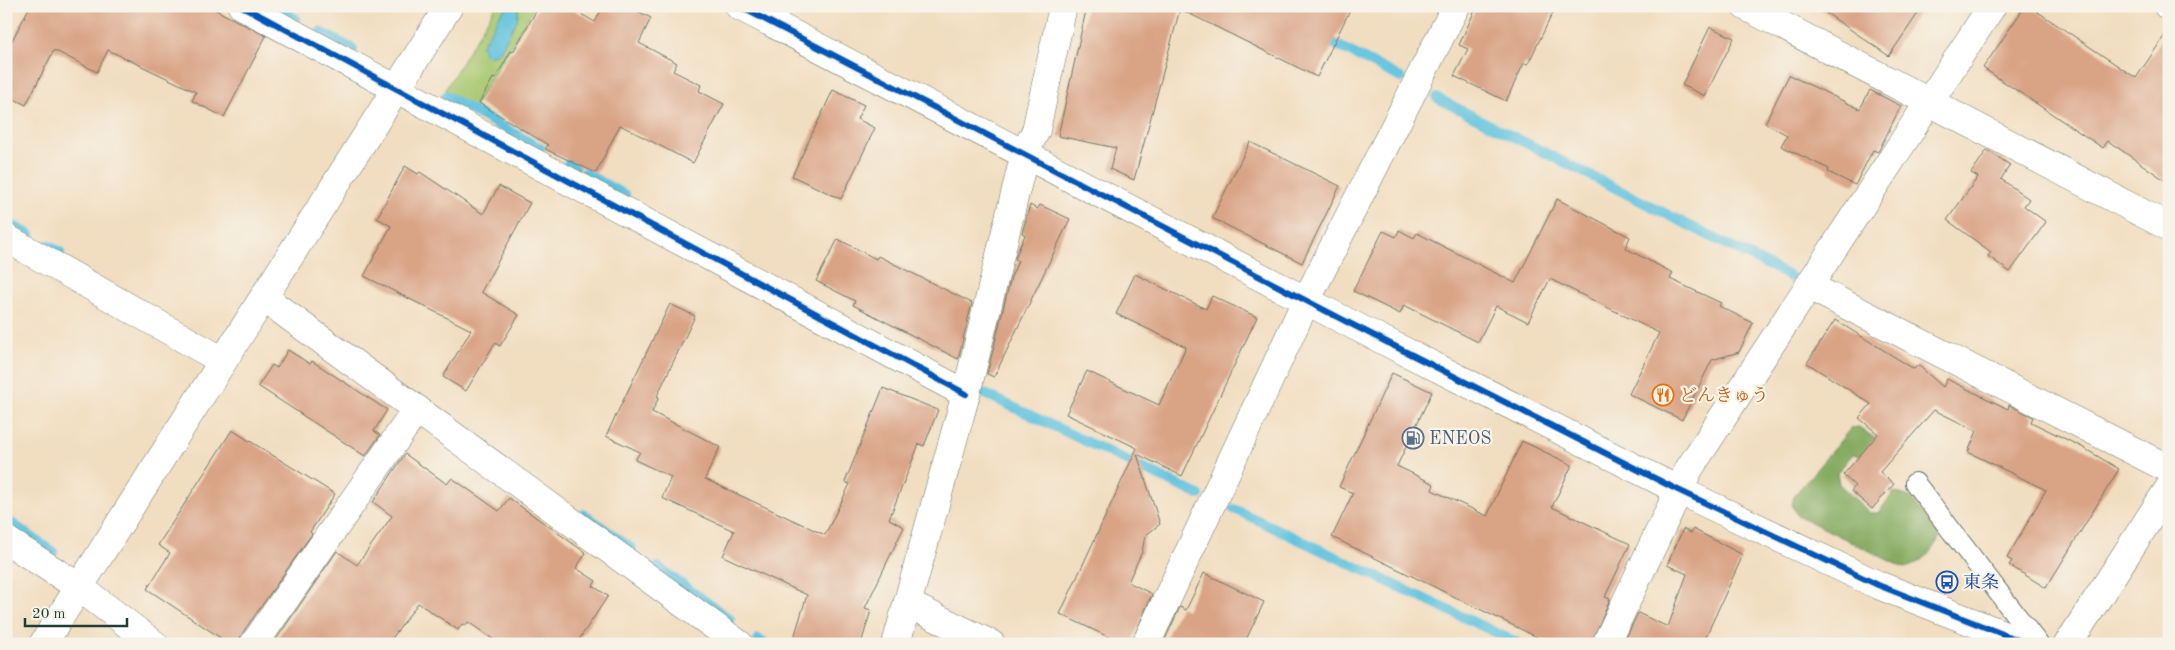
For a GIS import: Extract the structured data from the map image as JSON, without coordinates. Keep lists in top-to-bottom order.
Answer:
{
  "places": {
    "restaurant": ["どんきゅう"],
    "fuel station": ["ENEOS"],
    "bus stop": ["東条"]
  },
  "scale_bar": "20 m"
}
